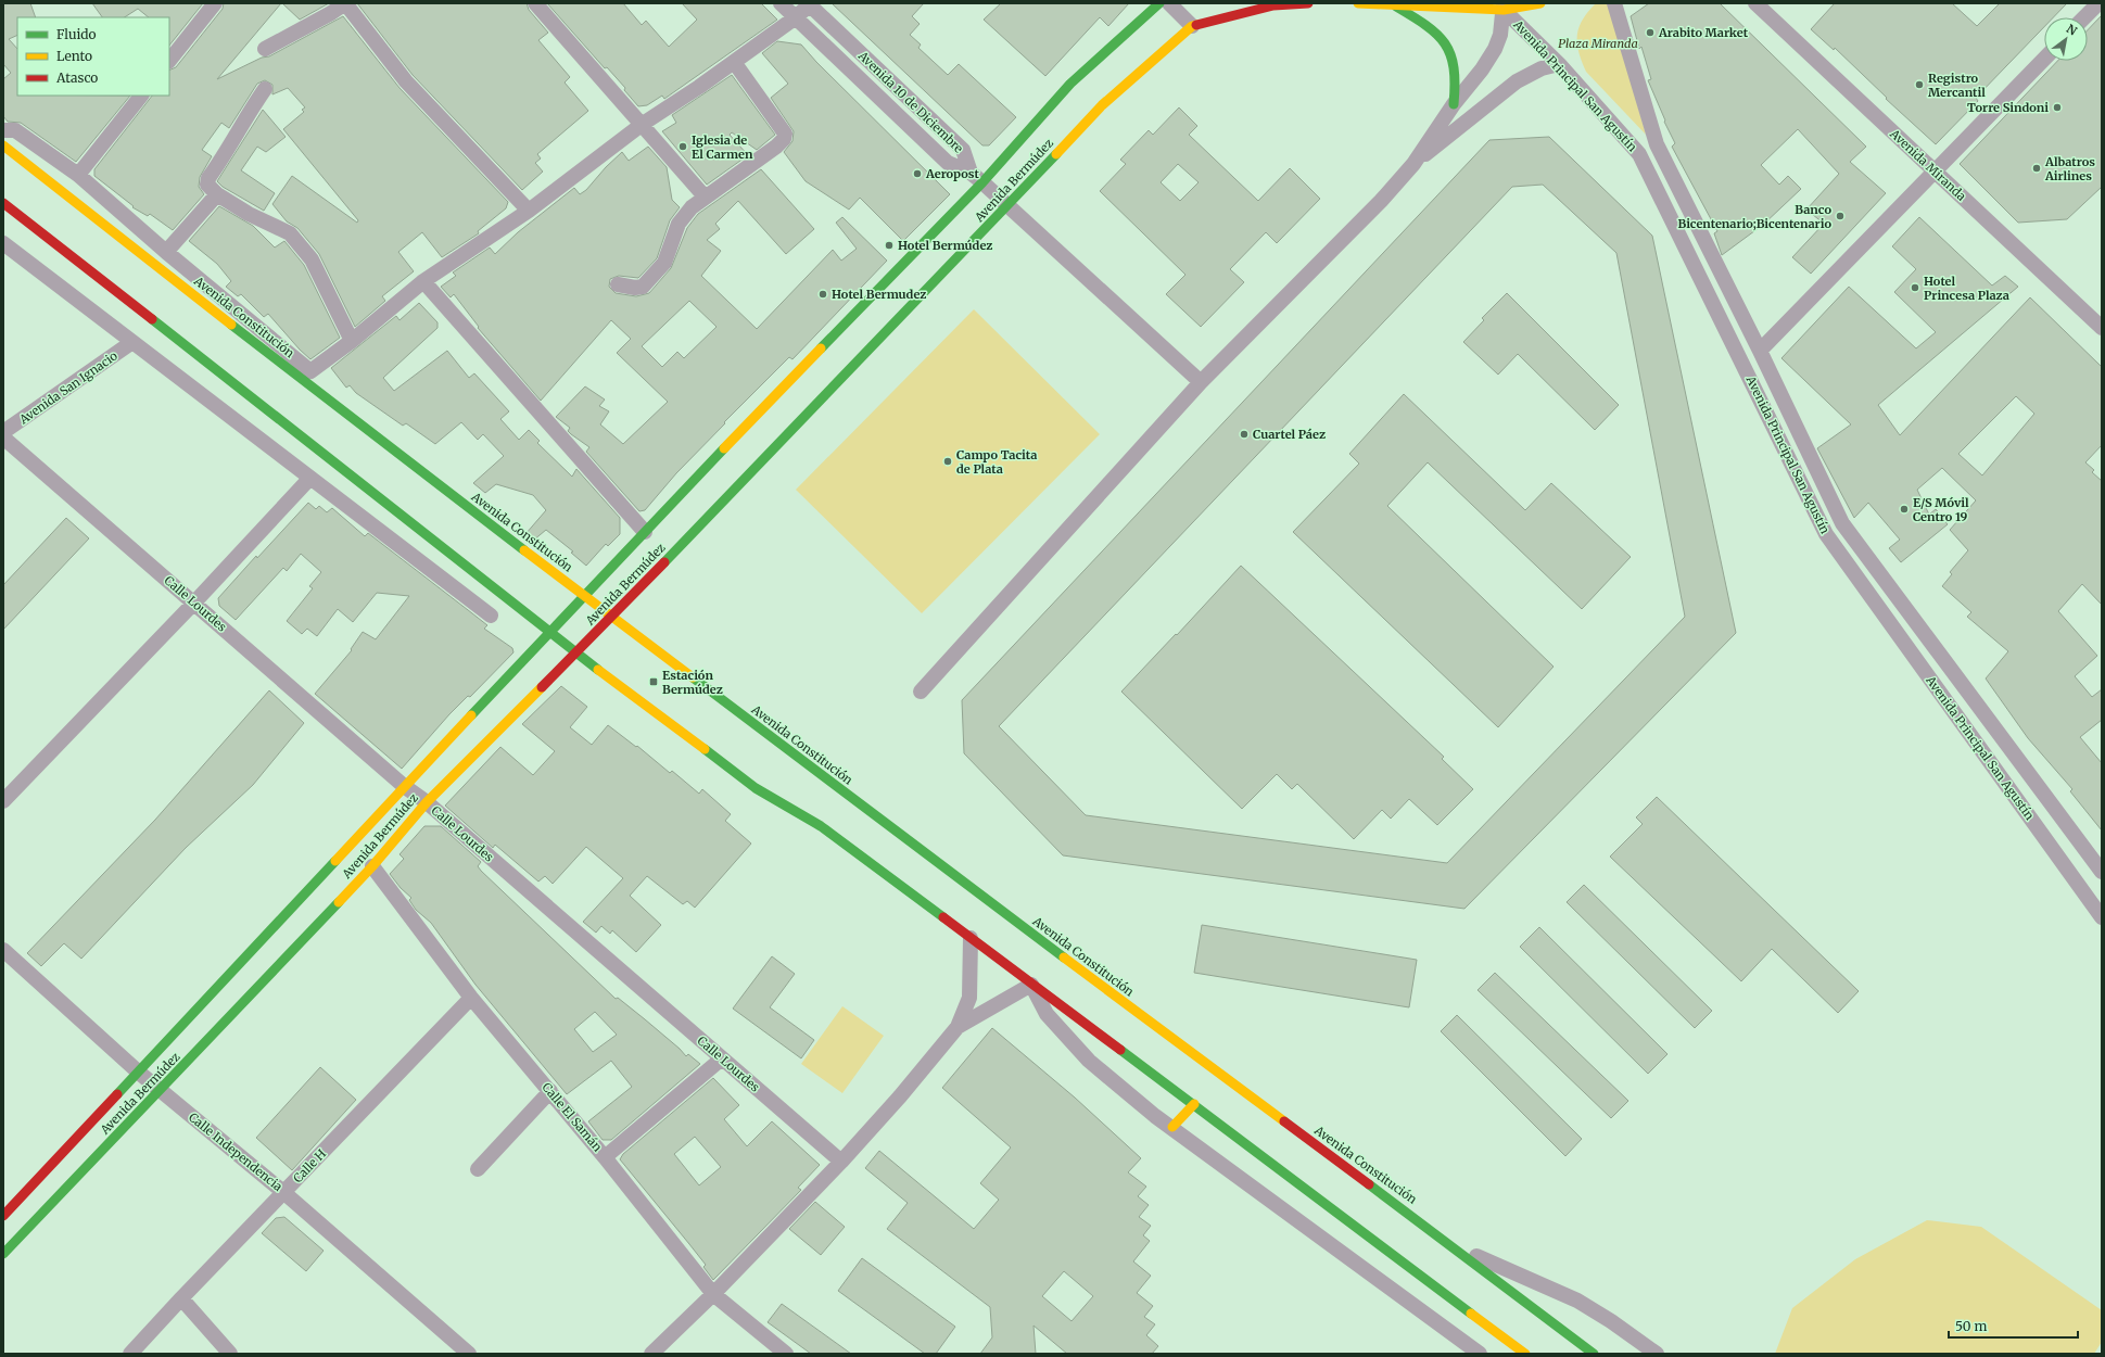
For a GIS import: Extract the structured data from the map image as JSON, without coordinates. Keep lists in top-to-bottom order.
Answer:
{
  "streets": {
    "street": [
      "Avenida Principal San Agustín",
      "Avenida 10 de Diciembre",
      "Avenida Miranda",
      "Avenida Bermúdez",
      "Avenida Constitución",
      "Avenida San Ignacio",
      "Calle Lourdes",
      "Calle El Samán",
      "Calle Independencia",
      "Calle H"
    ]
  },
  "crossings": [
    ["Avenida 10 de Diciembre", "Avenida Bermúdez"],
    ["Avenida Bermúdez", "Avenida Constitución"],
    ["Avenida Bermúdez", "Calle Lourdes"],
    ["Avenida Bermúdez", "Calle El Samán"],
    ["Avenida Bermúdez", "Calle Independencia"],
    ["Calle El Samán", "Calle H"],
    ["Calle Independencia", "Calle H"]
  ],
  "parks": ["Plaza Miranda"],
  "places": {
    "other": [
      "Arabito Market",
      "Registro Mercantil",
      "Torre Sindoni",
      "Iglesia de El Carmen",
      "Albatros Airlines",
      "Aeropost",
      "Banco Bicentenario;Bicentenario",
      "Hotel Bermúdez",
      "Hotel Princesa Plaza",
      "Hotel Bermudez",
      "Cuartel Páez",
      "Campo Tacita de Plata",
      "E/S Móvil Centro 19"
    ],
    "transit": ["Estación Bermúdez"]
  },
  "legend": ["Fluido", "Lento", "Atasco"],
  "scale_bar": "50 m",
  "north": "top right"
}
